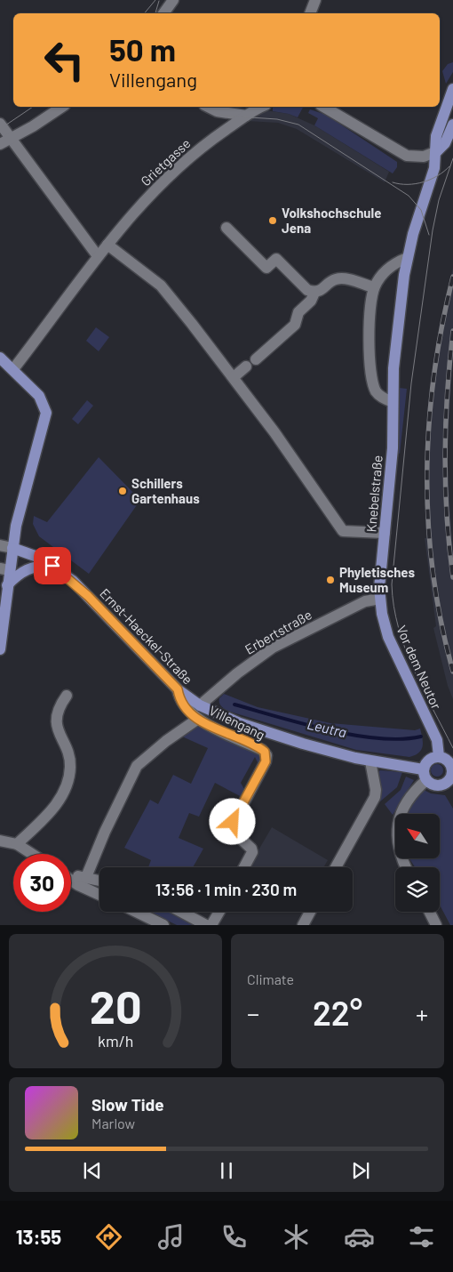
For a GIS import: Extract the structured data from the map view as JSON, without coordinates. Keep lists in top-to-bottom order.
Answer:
{
  "streets": {
    "main road": ["Knebelstraße", "Ernst-Haeckel-Straße", "Vor dem Neutor"],
    "street": ["Grietgasse", "Erbertstraße", "Villengang"]
  },
  "crossings": [
    ["Knebelstraße", "Erbertstraße"],
    ["Knebelstraße", "Vor dem Neutor"],
    ["Erbertstraße", "Ernst-Haeckel-Straße"],
    ["Erbertstraße", "Vor dem Neutor"],
    ["Ernst-Haeckel-Straße", "Vor dem Neutor"],
    ["Ernst-Haeckel-Straße", "Villengang"]
  ],
  "water": ["Leutra"],
  "places": ["Volkshochschule Jena", "Schillers Gartenhaus", "Phyletisches Museum"],
  "north": "top left",
  "page": {
    "turn": ["50 m", "Villengang"],
    "limit": "30",
    "trip": "13:56 · 1 min · 230 m",
    "tile": "Climate",
    "heat": ["−", "22°", "+"],
    "song": ["Slow Tide", "Marlow"],
    "tabs": "13:55",
    "gauge": ["20", "km/h"]
  }
}
